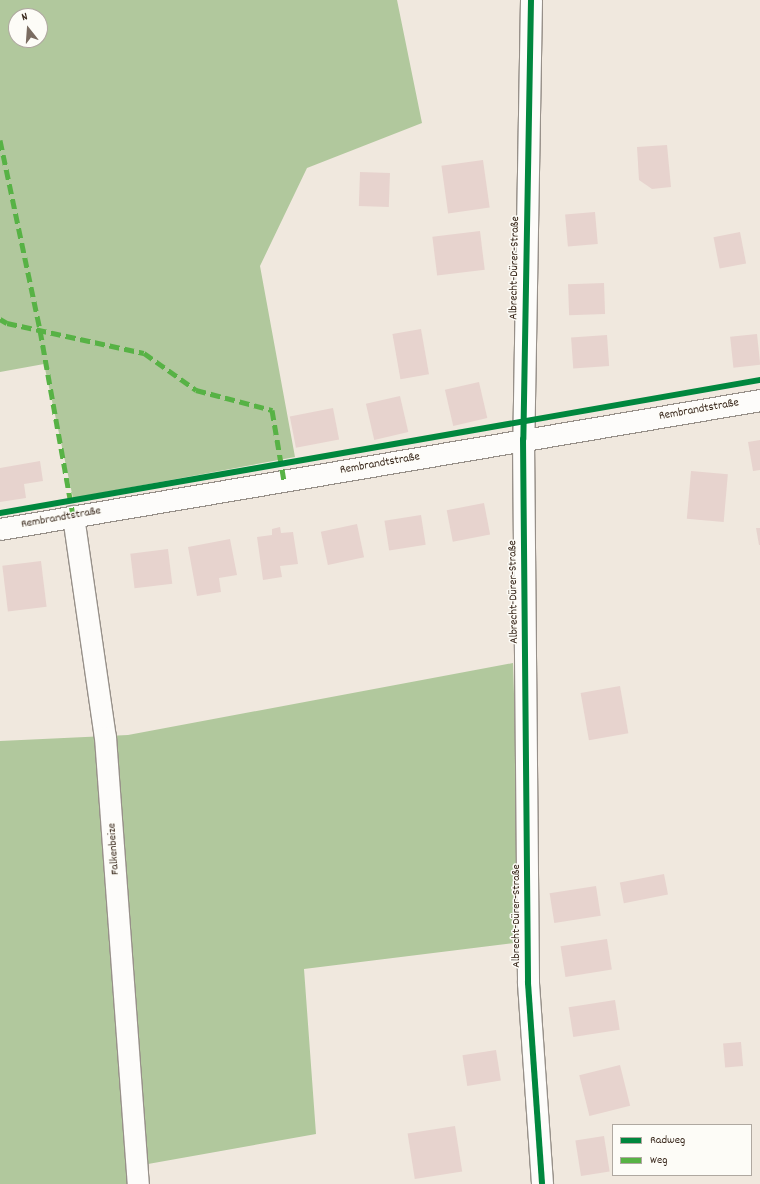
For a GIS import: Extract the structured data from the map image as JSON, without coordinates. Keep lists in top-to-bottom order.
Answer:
{
  "streets": {
    "street": ["Albrecht-Dürer-Straße", "Rembrandtstraße", "Falkenbeize"]
  },
  "crossings": [
    ["Albrecht-Dürer-Straße", "Rembrandtstraße"],
    ["Rembrandtstraße", "Falkenbeize"]
  ],
  "legend": ["Radweg", "Weg"],
  "north": "top"
}
